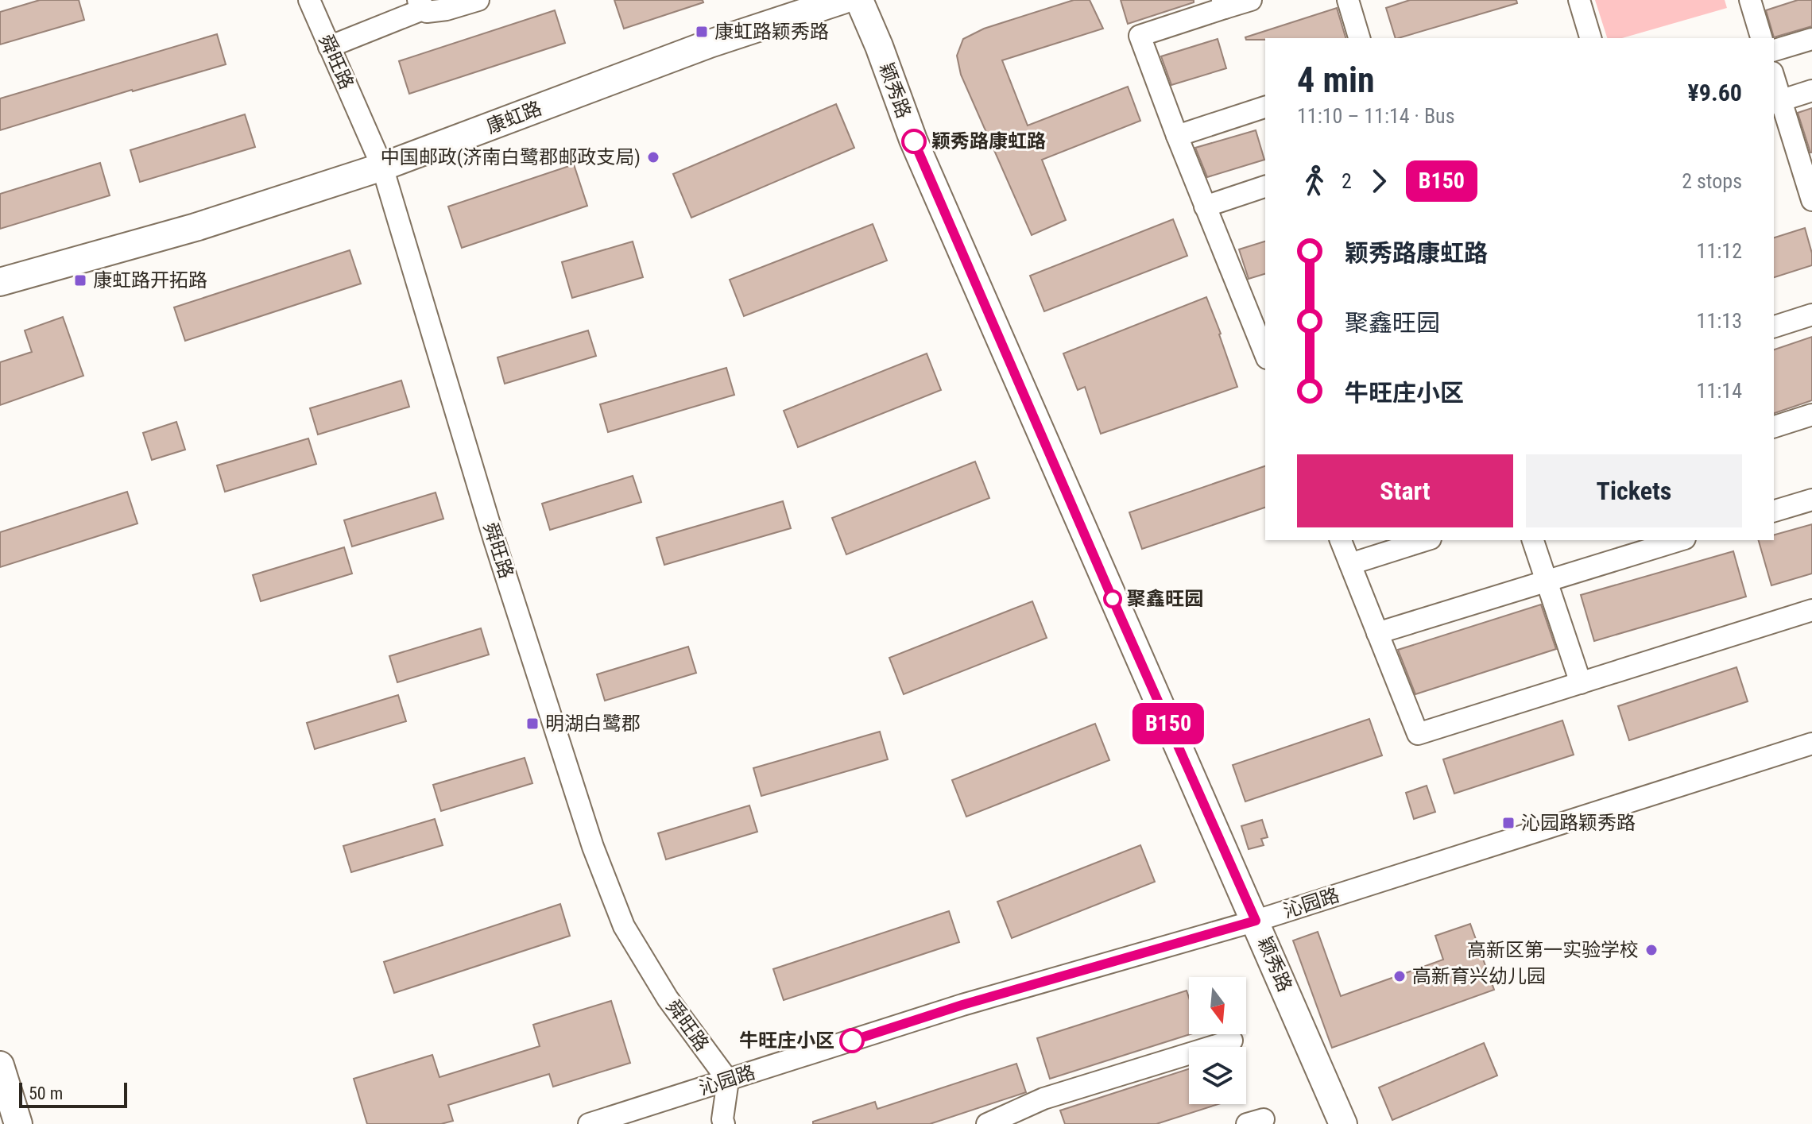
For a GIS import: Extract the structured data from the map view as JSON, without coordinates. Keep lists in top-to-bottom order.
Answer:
{
  "streets": {
    "main road": ["颖秀路", "康虹路"],
    "street": ["舜旺路", "沁园路"]
  },
  "crossings": [
    ["舜旺路", "康虹路"],
    ["舜旺路", "沁园路"],
    ["颖秀路", "沁园路"]
  ],
  "places": {
    "transit": [
      "康虹路颖秀路",
      "康虹路开拓路",
      "明湖白鹭郡",
      "沁园路颖秀路"
    ],
    "other": [
      "颖秀路康虹路",
      "中国邮政(济南白鹭郡邮政支局)",
      "聚鑫旺园",
      "高新区第一实验学校",
      "高新育兴幼儿园",
      "牛旺庄小区"
    ]
  },
  "lines": ["bus line B150"],
  "scale_bar": "50 m",
  "north": "bottom",
  "page": {
    "on_map": "B150",
    "heading": ["4 min", "11:10 – 11:14 · Bus", "¥9.60"],
    "legs": ["2", "B150", "2 stops"],
    "list": [
      {
        "name": "颖秀路康虹路",
        "value": "11:12"
      },
      {
        "name": "聚鑫旺园",
        "value": "11:13"
      },
      {
        "name": "牛旺庄小区",
        "value": "11:14"
      }
    ],
    "buttons": ["Start", "Tickets"],
    "scale": "50 m"
  }
}
